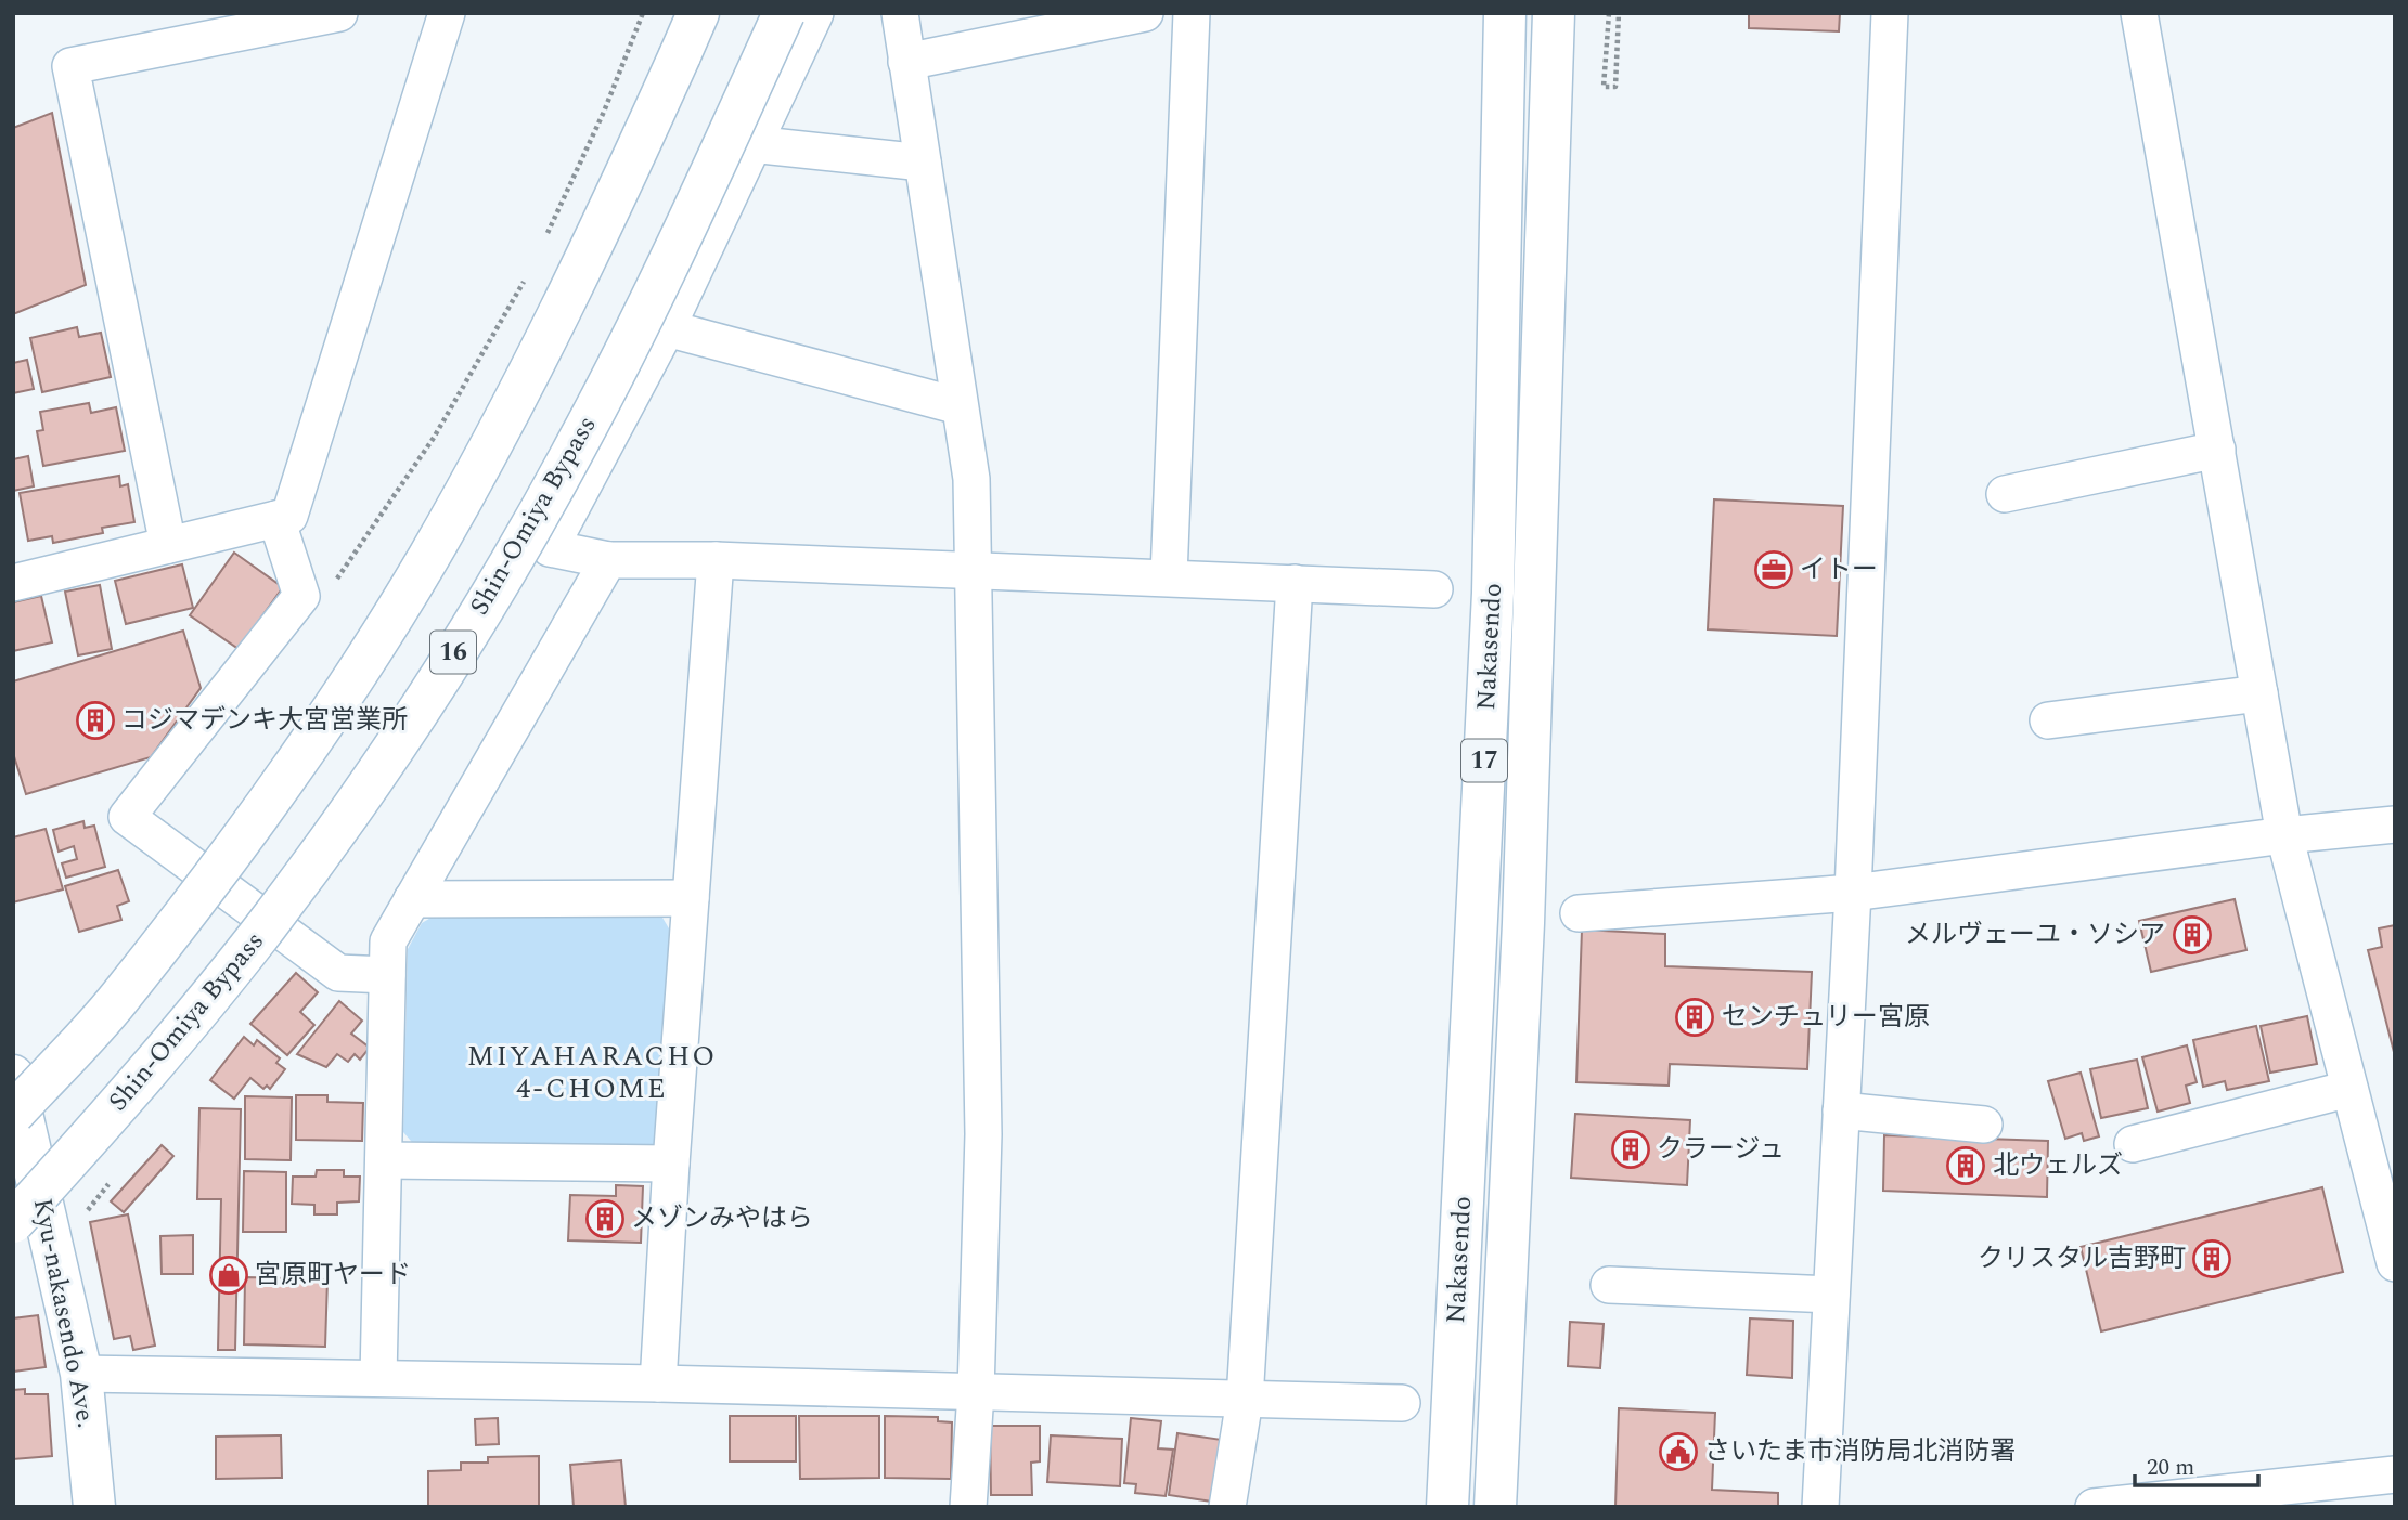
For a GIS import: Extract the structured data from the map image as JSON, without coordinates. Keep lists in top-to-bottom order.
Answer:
{
  "streets": {
    "main road": [
      "Shin-Omiya Bypass",
      "Nakasendo",
      "16",
      "17",
      "Kyu-nakasendo Ave."
    ]
  },
  "districts": ["MIYAHARACHO 4-CHOME"],
  "places": {
    "office": ["イトー"],
    "building": [
      "コジマデンキ大宮営業所",
      "メルヴェーユ・ソシア",
      "センチュリー宮原",
      "クラージュ",
      "北ウェルズ",
      "メゾンみやはら",
      "クリスタル吉野町"
    ],
    "shop": ["宮原町ヤード"],
    "public building": ["さいたま市消防局北消防署"]
  },
  "scale_bar": "20 m"
}
